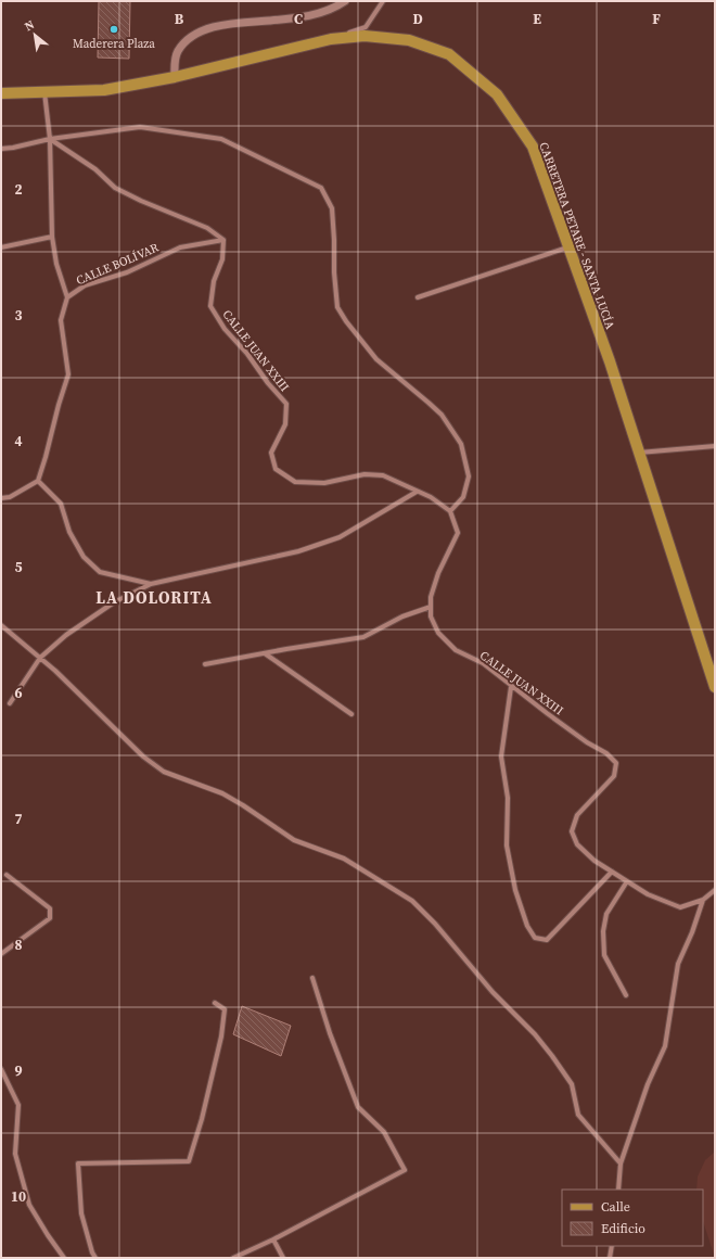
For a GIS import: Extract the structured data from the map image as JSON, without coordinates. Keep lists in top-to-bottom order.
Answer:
{
  "streets": {
    "main road": ["CARRETERA PETARE - SANTA LUCÍA"],
    "street": ["CALLE BOLÍVAR", "CALLE JUAN XXIII"]
  },
  "crossings": [
    ["CALLE BOLÍVAR", "CALLE JUAN XXIII"]
  ],
  "districts": ["LA DOLORITA"],
  "places": ["Maderera Plaza"],
  "legend": ["Calle", "Edificio"],
  "north": "top left",
  "grid": {
    "columns": [
      "B",
      "C",
      "D",
      "E",
      "F"
    ],
    "rows": [
      "2",
      "3",
      "4",
      "5",
      "6",
      "7",
      "8",
      "9",
      "10"
    ]
  }
}
